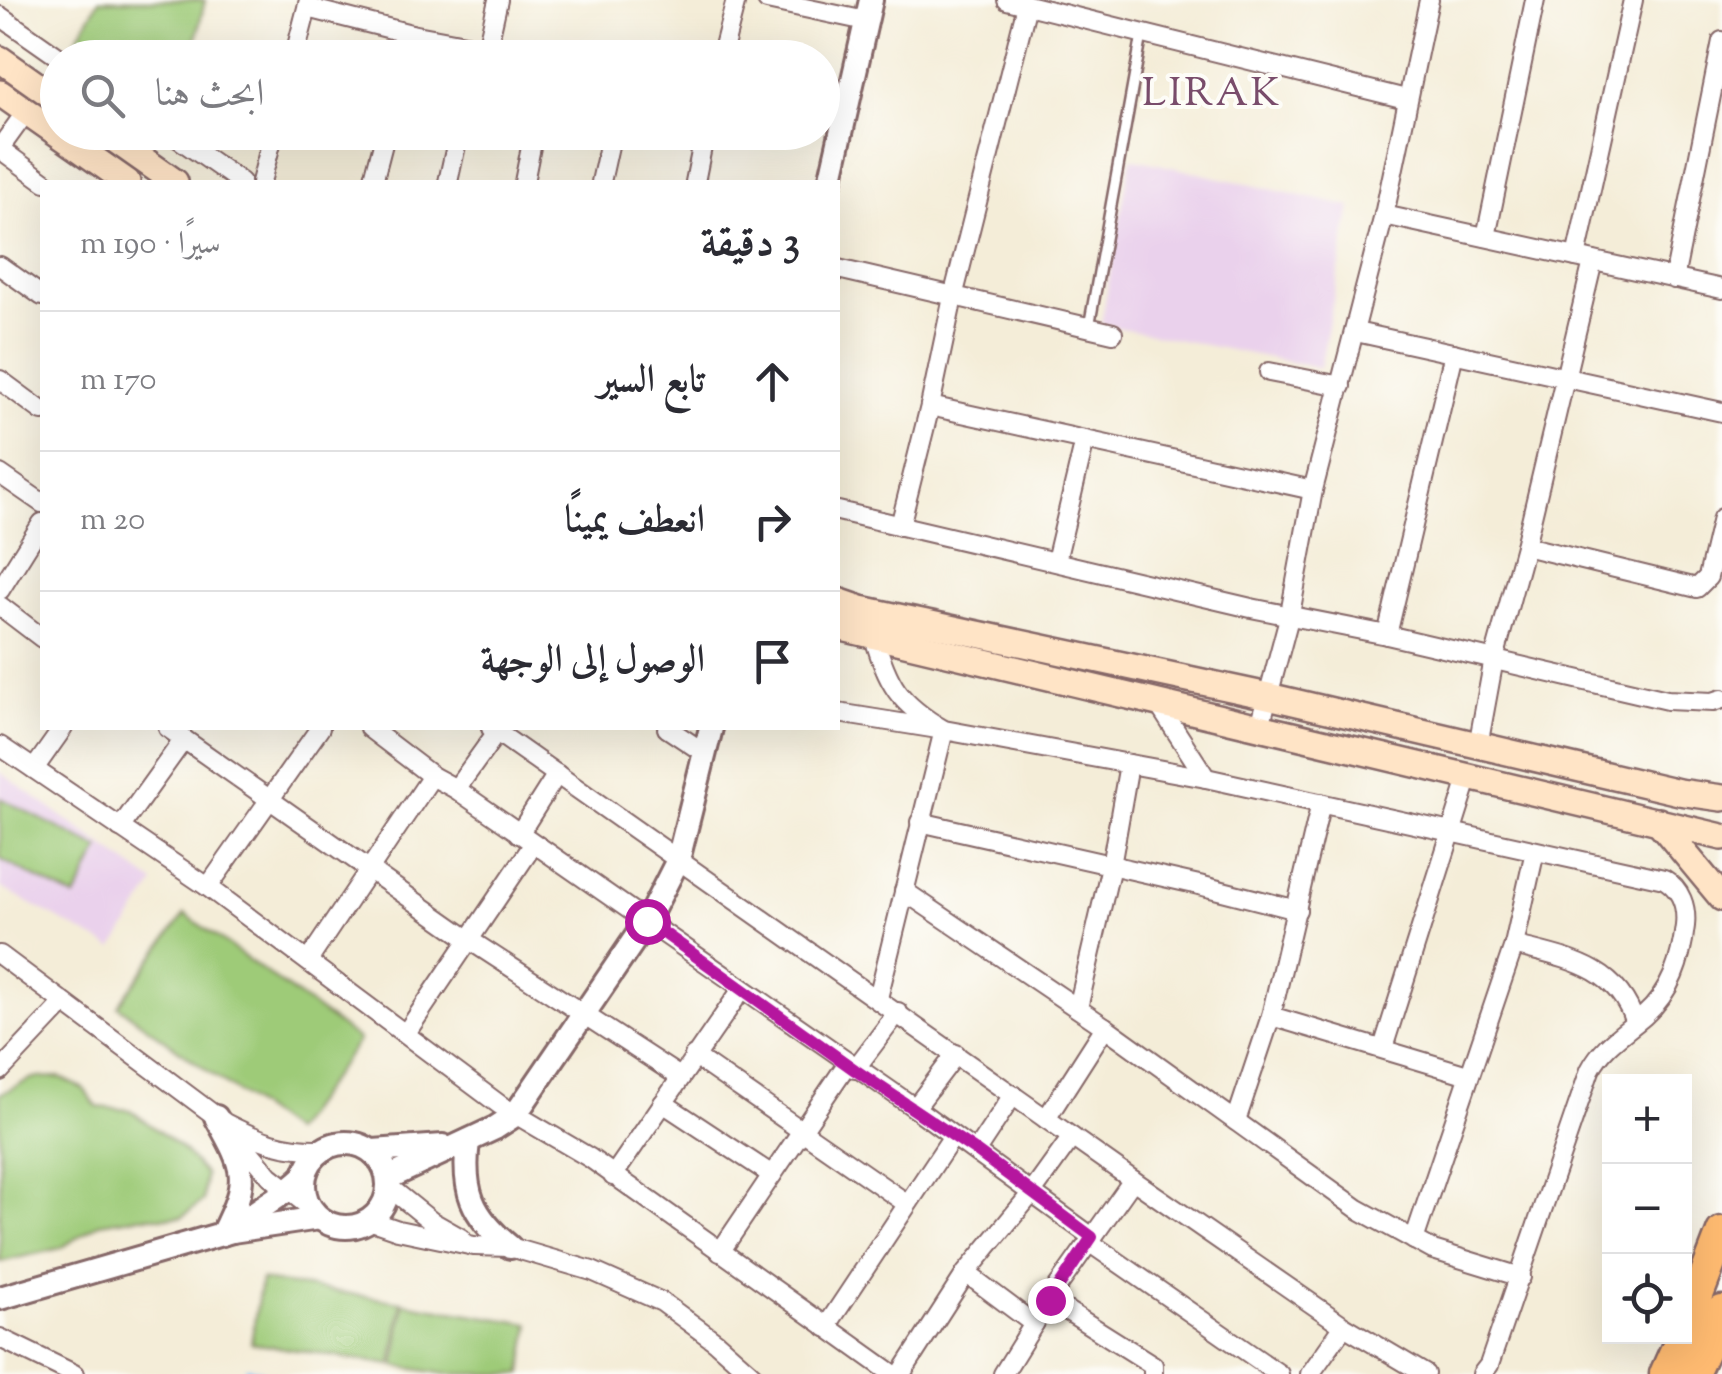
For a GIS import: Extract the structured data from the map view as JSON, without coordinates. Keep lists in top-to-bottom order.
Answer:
{
  "districts": ["LIRAK"],
  "page": {
    "search": "ابحث هنا",
    "heading": ["3 دقيقة", "سيرًا · 190 m"],
    "list": [
      ["تابع السير", "170 m"],
      ["انعطف يمينًا", "20 m"],
      "الوصول إلى الوجهة"
    ],
    "map_buttons": ["+", "−"]
  }
}
